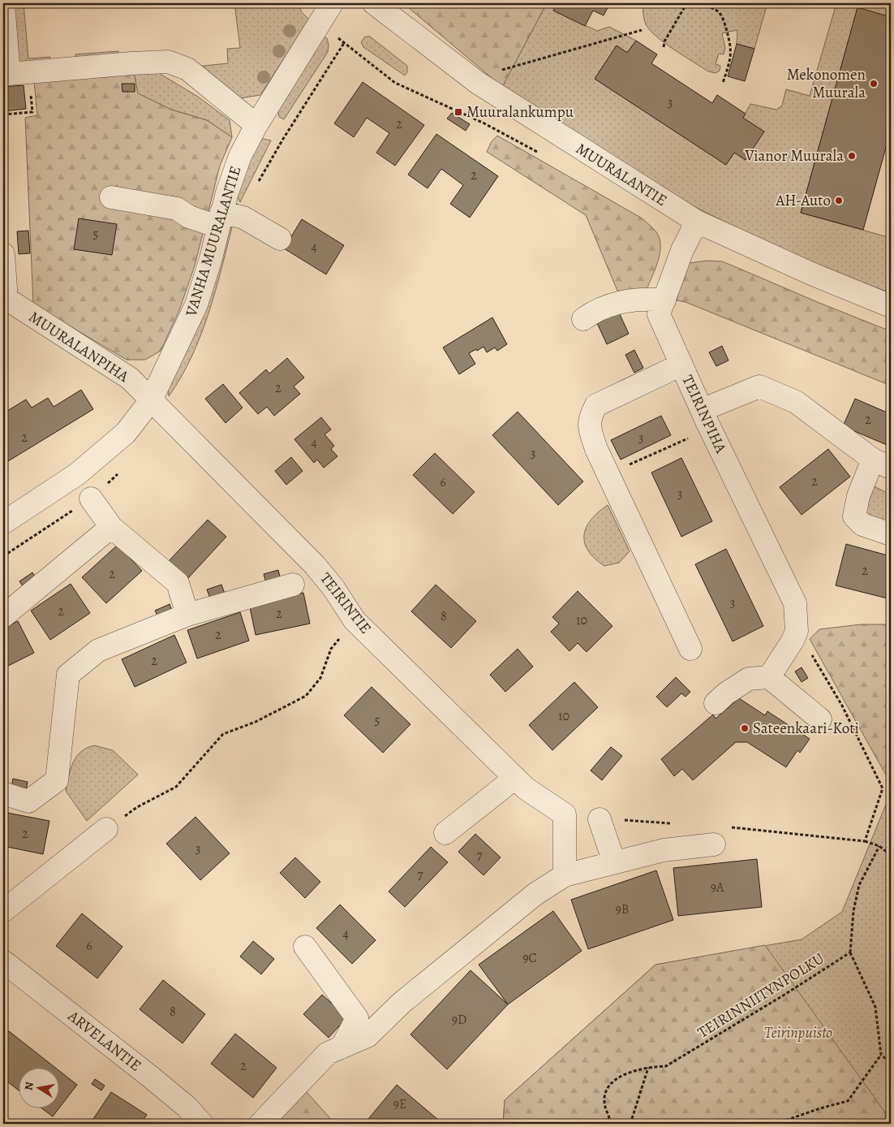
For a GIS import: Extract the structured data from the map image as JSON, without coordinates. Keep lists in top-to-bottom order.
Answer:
{
  "streets": {
    "street": [
      "MUURALANTIE",
      "VANHA MUURALANTIE",
      "MUURALANPIHA",
      "TEIRINPIHA",
      "TEIRINTIE",
      "ARVELANTIE"
    ],
    "path": ["TEIRINNIITYNPOLKU"]
  },
  "crossings": [
    ["MUURALANTIE", "TEIRINPIHA"],
    ["VANHA MUURALANTIE", "MUURALANPIHA"],
    ["VANHA MUURALANTIE", "TEIRINTIE"],
    ["MUURALANPIHA", "TEIRINTIE"]
  ],
  "parks": ["Teirinpuisto"],
  "places": {
    "other": [
      "Mekonomen Muurala",
      "Vianor Muurala",
      "AH-Auto",
      "Sateenkaari-Koti"
    ],
    "transit": ["Muuralankumpu"]
  },
  "house_numbers": [
    "3",
    "2",
    "2",
    "5",
    "4",
    "2",
    "2",
    "2",
    "3",
    "4",
    "3",
    "2",
    "6",
    "3",
    "2",
    "2",
    "3",
    "2",
    "2",
    "8",
    "10",
    "2",
    "2",
    "10",
    "5",
    "2",
    "3",
    "7",
    "7",
    "9A",
    "9B",
    "4",
    "6",
    "9C",
    "8",
    "9D",
    "2",
    "9E"
  ],
  "north": "left"
}
